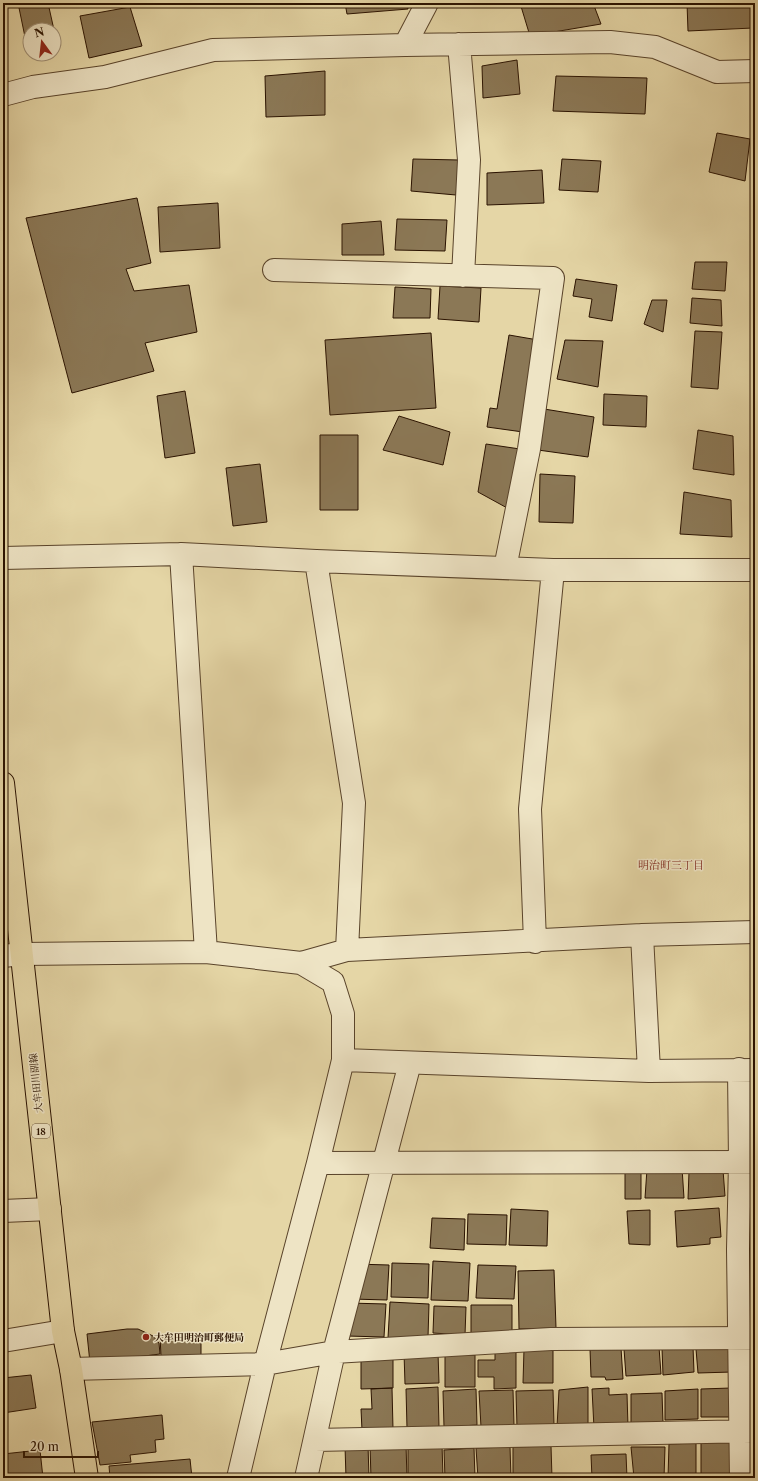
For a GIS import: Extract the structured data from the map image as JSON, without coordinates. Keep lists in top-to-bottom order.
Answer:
{
  "streets": {
    "main road": ["大牟田川副線", "18"]
  },
  "districts": ["明治町三丁目"],
  "places": ["大牟田明治町郵便局"],
  "scale_bar": "20 m",
  "north": "top"
}
